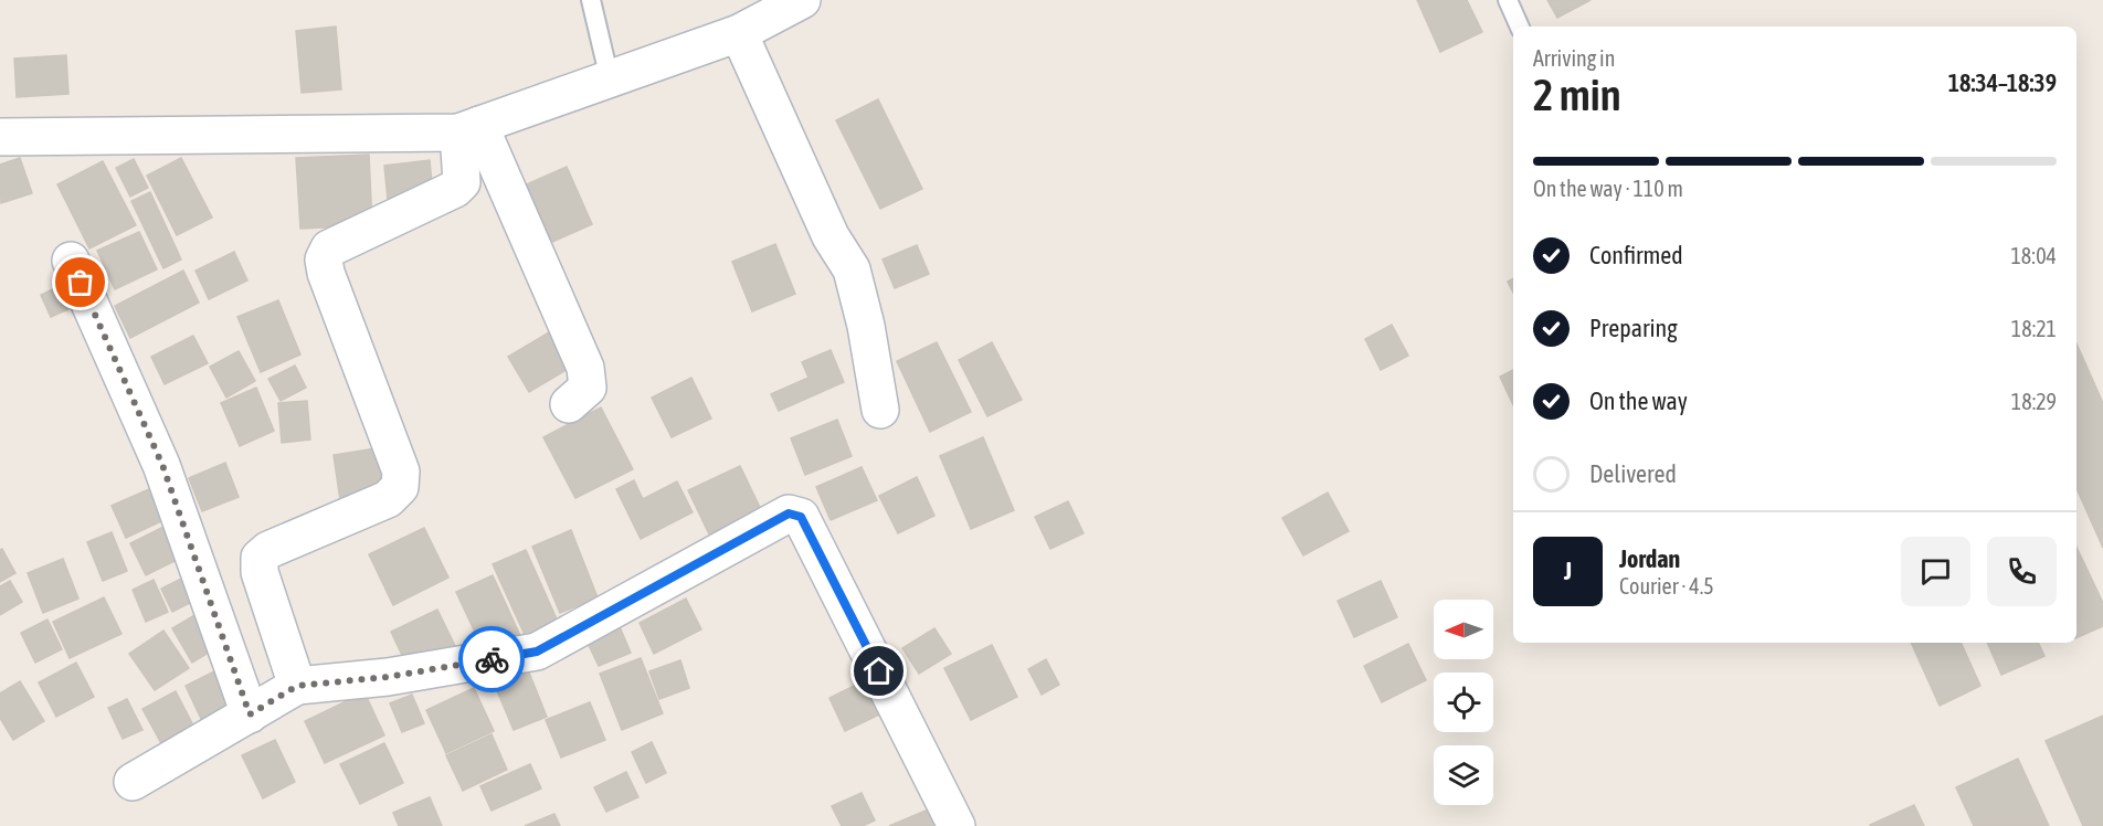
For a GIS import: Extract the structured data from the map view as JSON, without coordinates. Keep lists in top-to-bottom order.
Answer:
{
  "north": "left",
  "page": {
    "heading": ["2 min", "Arriving in", "18:34–18:39"],
    "panel": ["Jordan", "Courier · 4.5"],
    "bar": "On the way · 110 m",
    "list": [
      ["Confirmed", "18:04"],
      ["Preparing", "18:21"],
      ["On the way", "18:29"],
      "Delivered"
    ],
    "round": "J"
  }
}
